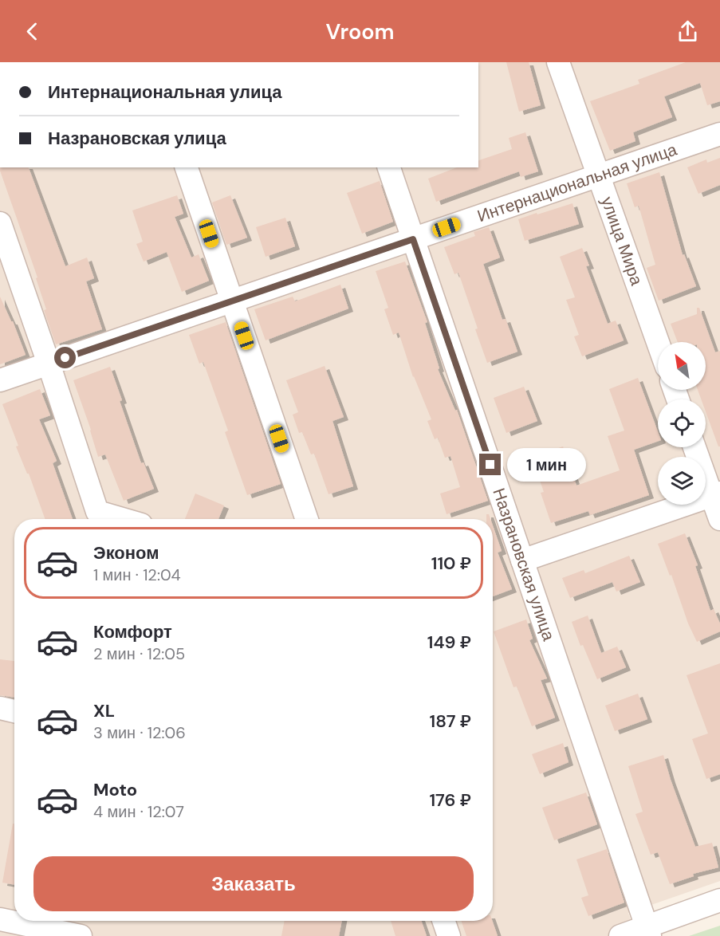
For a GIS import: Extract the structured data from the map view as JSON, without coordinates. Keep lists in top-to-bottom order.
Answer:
{
  "streets": {
    "street": ["Интернациональная улица", "улица Мира", "Назрановская улица"]
  },
  "crossings": [
    ["Интернациональная улица", "улица Мира"],
    ["Интернациональная улица", "Назрановская улица"]
  ],
  "north": "top left",
  "page": {
    "header": "Vroom",
    "banner": ["Интернациональная улица", "Назрановская улица"],
    "bubble": "1 мин",
    "list": [
      {
        "name": "Эконом",
        "note": "1 мин · 12:04",
        "value": "110 ₽"
      },
      {
        "name": "Комфорт",
        "note": "2 мин · 12:05",
        "value": "149 ₽"
      },
      {
        "name": "XL",
        "note": "3 мин · 12:06",
        "value": "187 ₽"
      },
      {
        "name": "Moto",
        "note": "4 мин · 12:07",
        "value": "176 ₽"
      }
    ],
    "buttons": "Заказать"
  }
}
